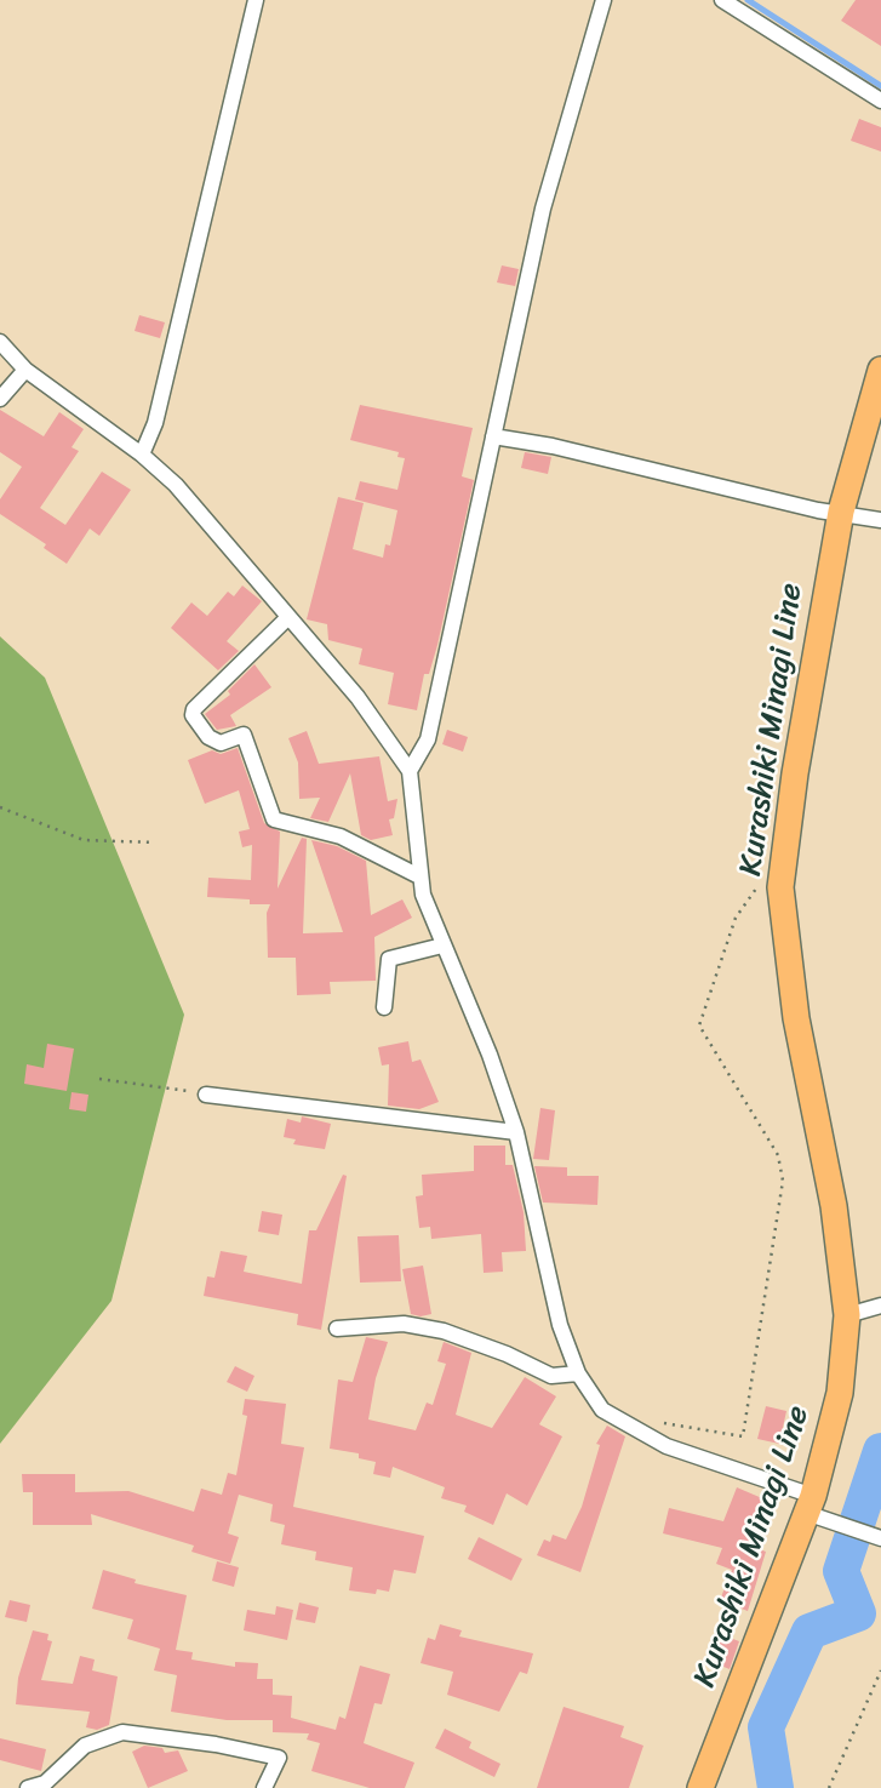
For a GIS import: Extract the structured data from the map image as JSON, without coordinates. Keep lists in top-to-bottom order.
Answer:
{
  "streets": {
    "main road": ["Kurashiki Minagi Line"]
  }
}
